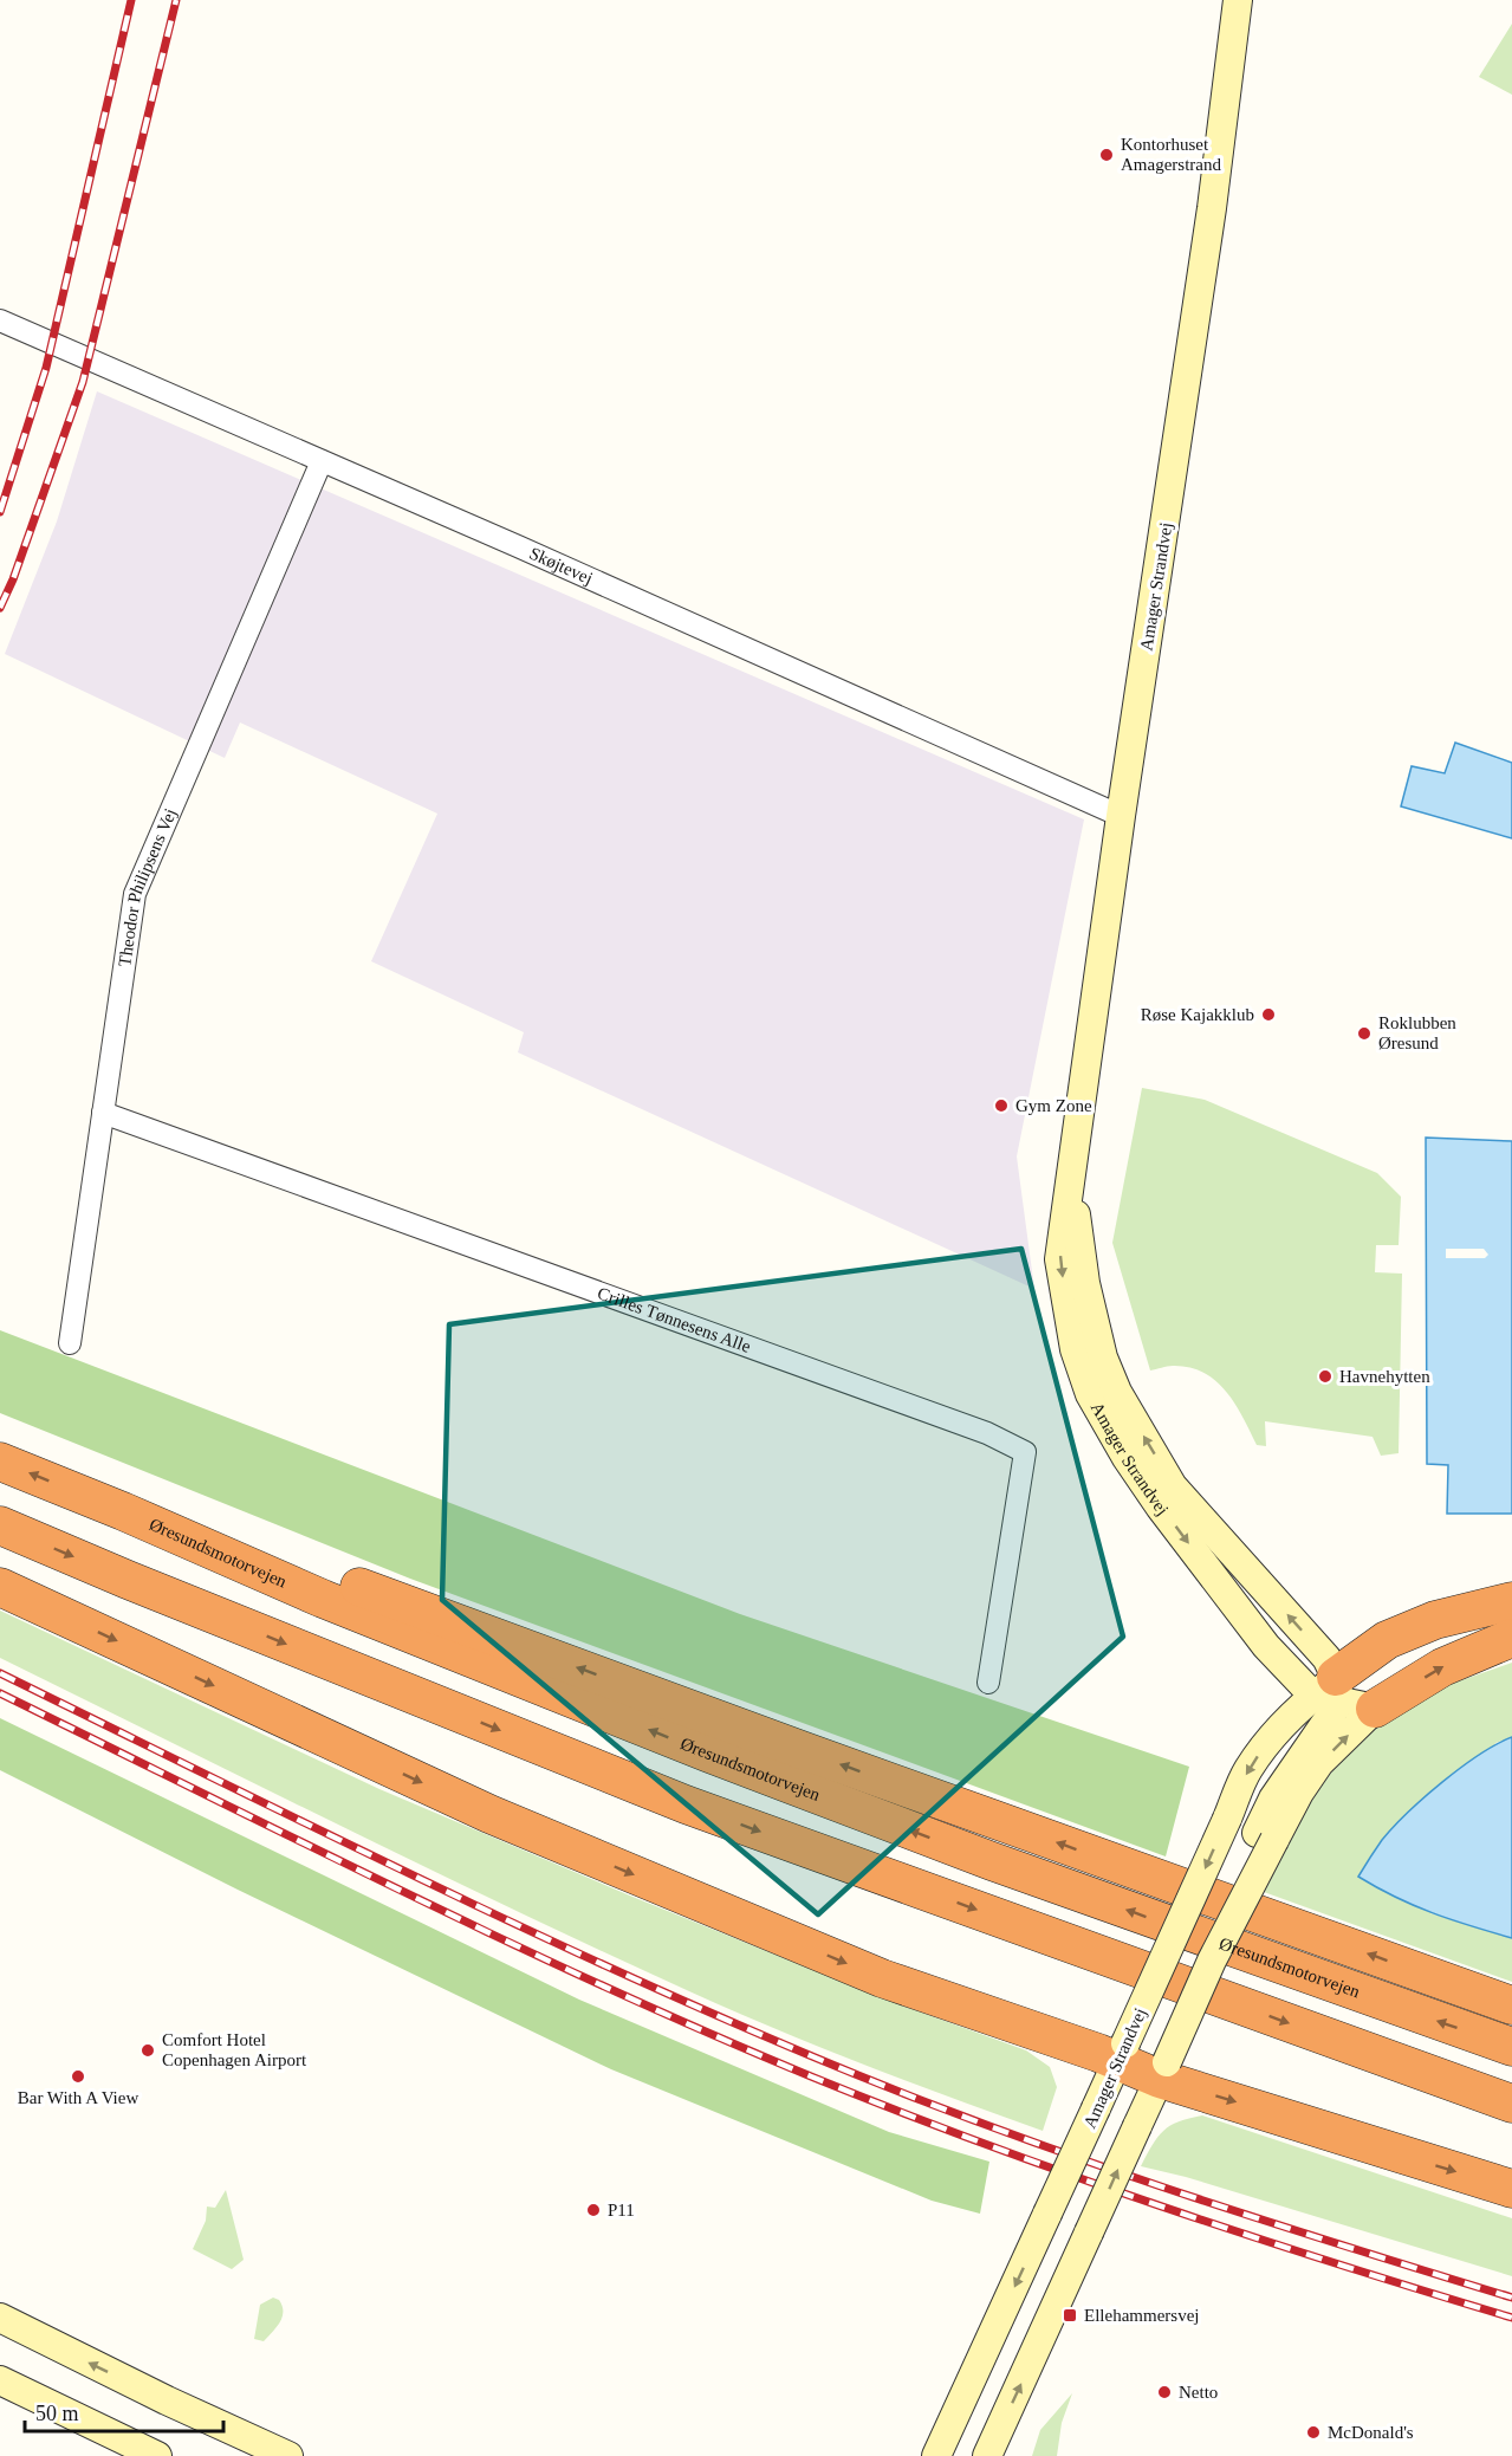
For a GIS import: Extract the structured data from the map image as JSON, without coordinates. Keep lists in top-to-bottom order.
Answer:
{
  "streets": {
    "highway": ["Øresundsmotorvejen"],
    "street": [
      "Skøjtevej",
      "Amager Strandvej",
      "Theodor Philipsens Vej",
      "Crilles Tønnesens Alle"
    ]
  },
  "crossings": [
    ["Skøjtevej", "Amager Strandvej"],
    ["Skøjtevej", "Theodor Philipsens Vej"],
    ["Theodor Philipsens Vej", "Crilles Tønnesens Alle"]
  ],
  "places": {
    "other": [
      "Kontorhuset Amagerstrand",
      "Røse Kajakklub",
      "Roklubben Øresund",
      "Gym Zone",
      "Havnehytten",
      "Comfort Hotel Copenhagen Airport",
      "Bar With A View",
      "P11",
      "Netto",
      "McDonald's"
    ],
    "transit": ["Ellehammersvej"]
  },
  "scale_bar": "50 m"
}
